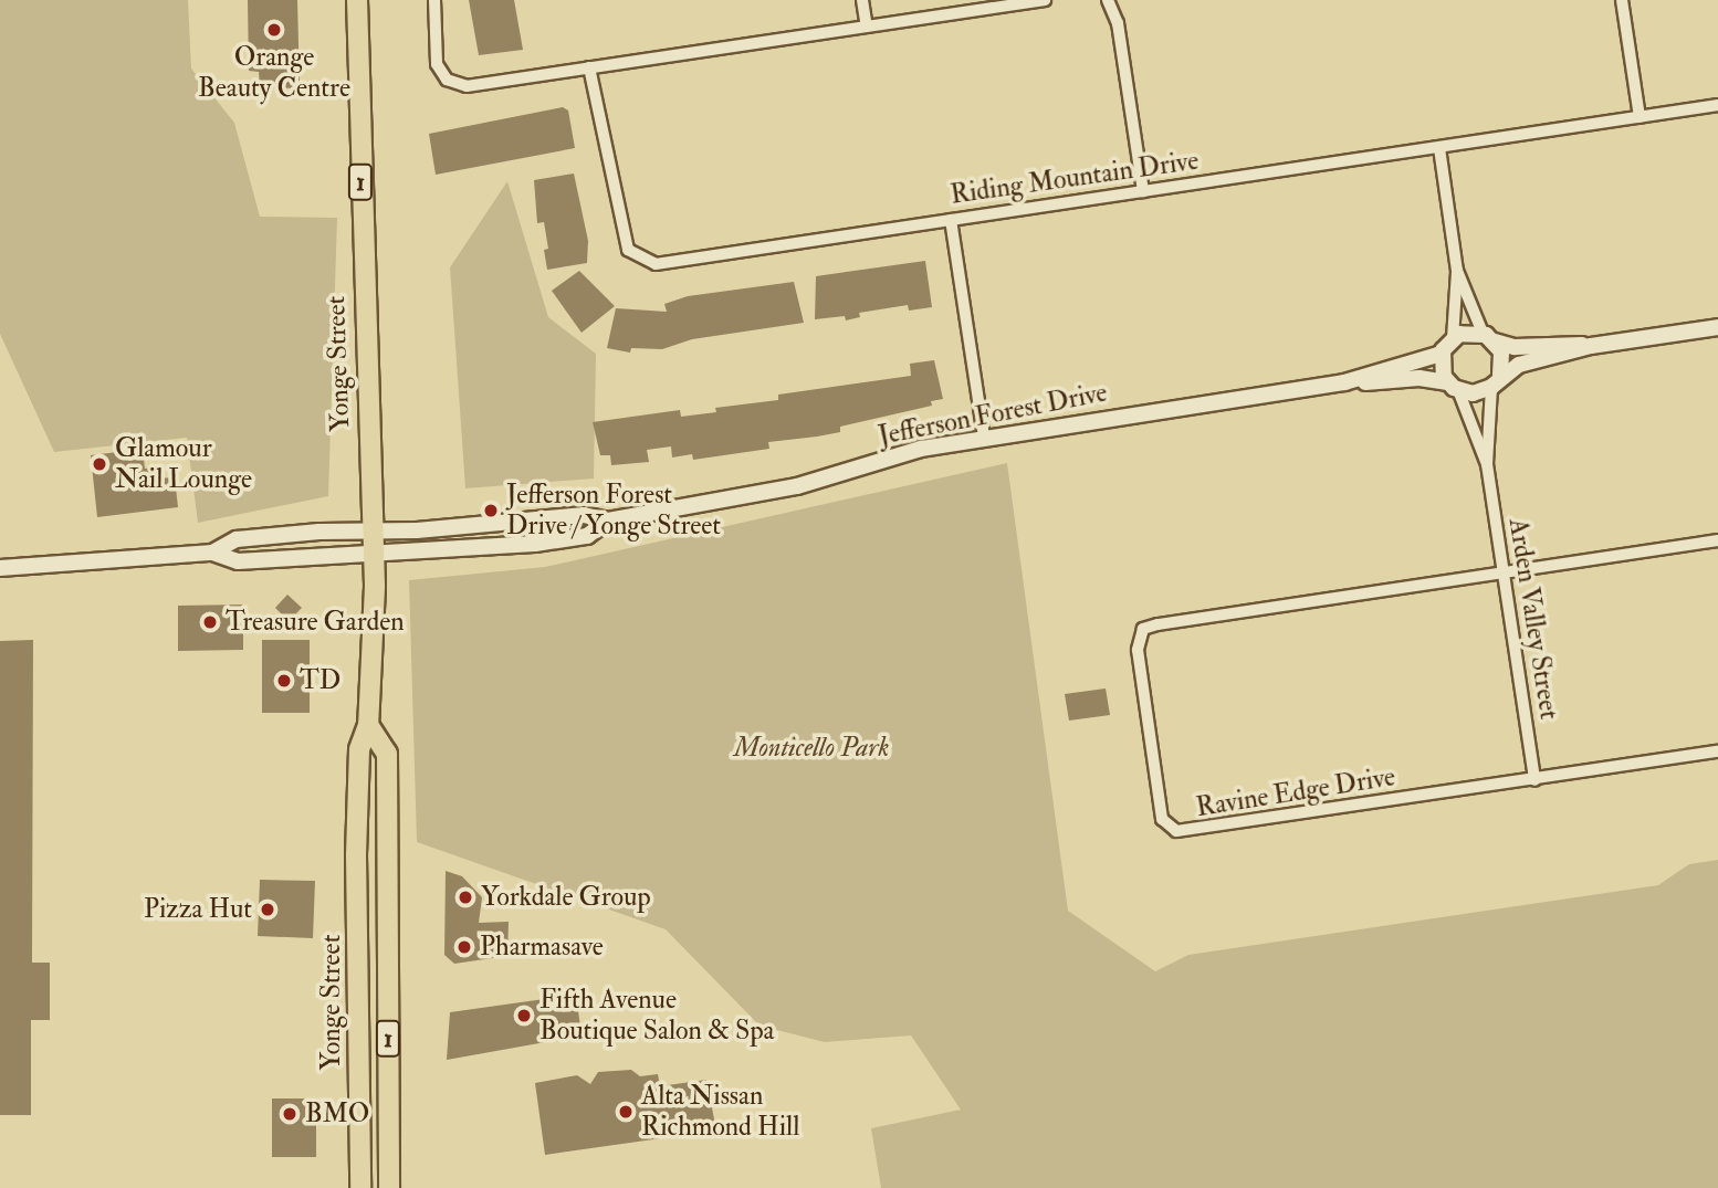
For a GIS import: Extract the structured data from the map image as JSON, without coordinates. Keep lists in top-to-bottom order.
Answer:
{
  "streets": {
    "main road": ["1", "Yonge Street"],
    "street": [
      "Riding Mountain Drive",
      "Jefferson Forest Drive",
      "Arden Valley Street",
      "Ravine Edge Drive"
    ]
  },
  "crossings": [
    ["Yonge Street", "Jefferson Forest Drive"],
    ["Jefferson Forest Drive", "Arden Valley Street"],
    ["Arden Valley Street", "Ravine Edge Drive"]
  ],
  "parks": ["Monticello Park"],
  "places": [
    "Orange Beauty Centre",
    "Glamour Nail Lounge",
    "Jefferson Forest Drive / Yonge Street",
    "Treasure Garden",
    "TD",
    "Yorkdale Group",
    "Pizza Hut",
    "Pharmasave",
    "Fifth Avenue Boutique Salon & Spa",
    "Alta Nissan Richmond Hill",
    "BMO"
  ]
}
